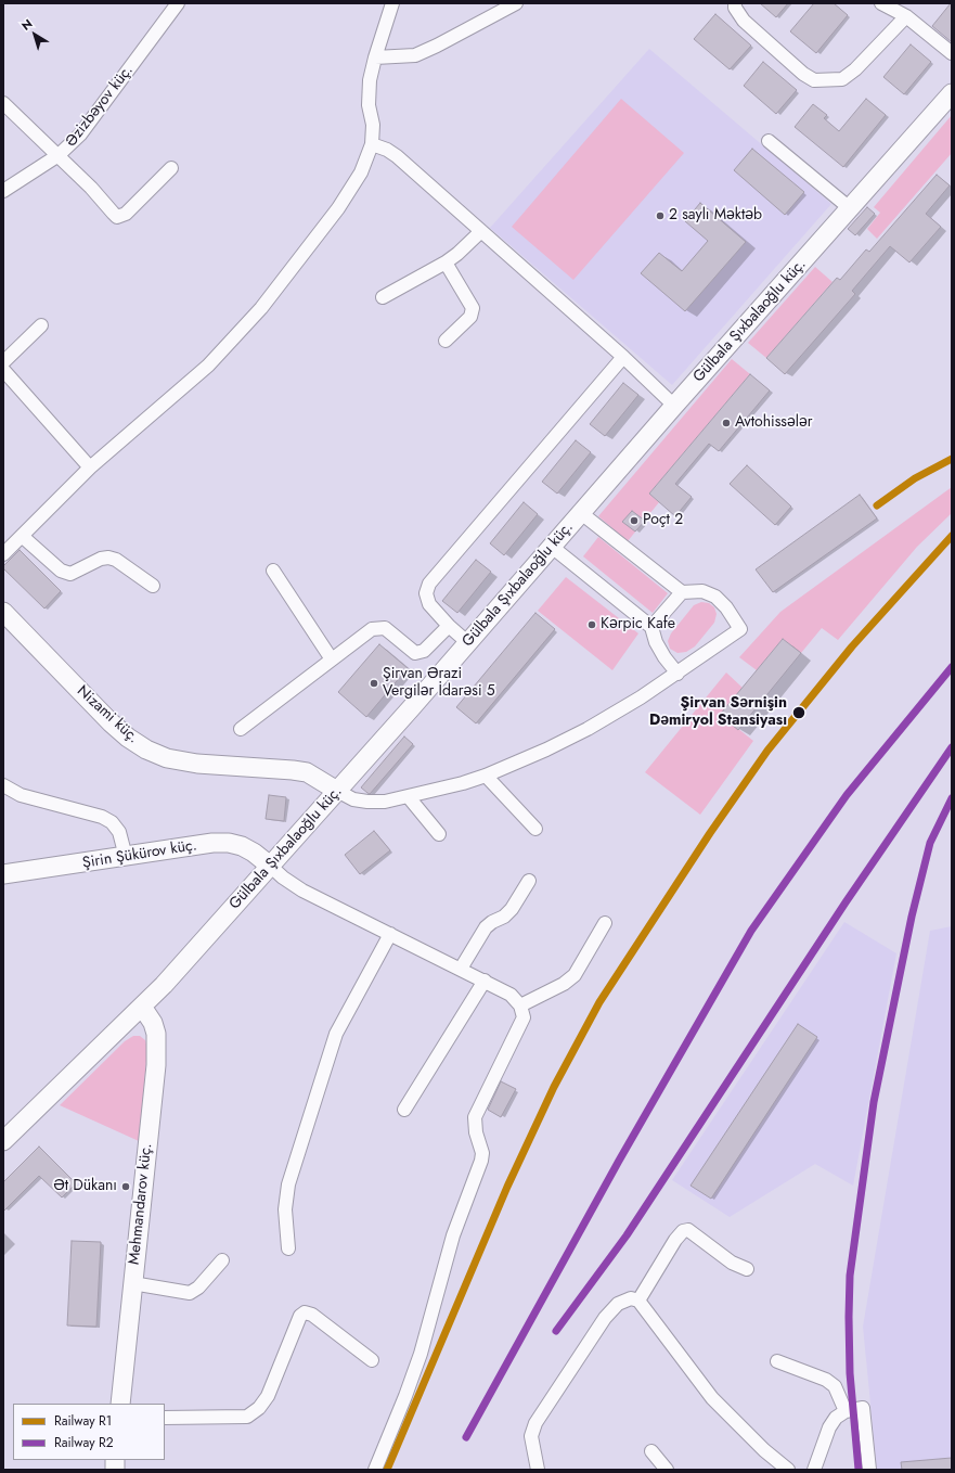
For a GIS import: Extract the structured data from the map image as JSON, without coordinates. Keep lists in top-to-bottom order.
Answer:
{
  "streets": {
    "main road": [
      "Gülbala Şıxbalaoğlu küç.",
      "Nizami küç.",
      "Şirin Şükürov küç.",
      "Mehmandarov küç."
    ],
    "street": ["Əzizbəyov küç."]
  },
  "crossings": [
    ["Gülbala Şıxbalaoğlu küç.", "Nizami küç."],
    ["Gülbala Şıxbalaoğlu küç.", "Şirin Şükürov küç."],
    ["Gülbala Şıxbalaoğlu küç.", "Mehmandarov küç."]
  ],
  "places": [
    "2 saylı Məktəb",
    "Avtohissələr",
    "Poçt 2",
    "Kərpic Kafe",
    "Şirvan Ərazi Vergilər İdarəsi 5",
    "Şirvan Sərnişin Dəmiryol Stansiyası",
    "Ət Dükanı"
  ],
  "lines": ["rail line R1", "rail line R2"],
  "legend": ["Railway R1", "Railway R2"],
  "north": "top left"
}
